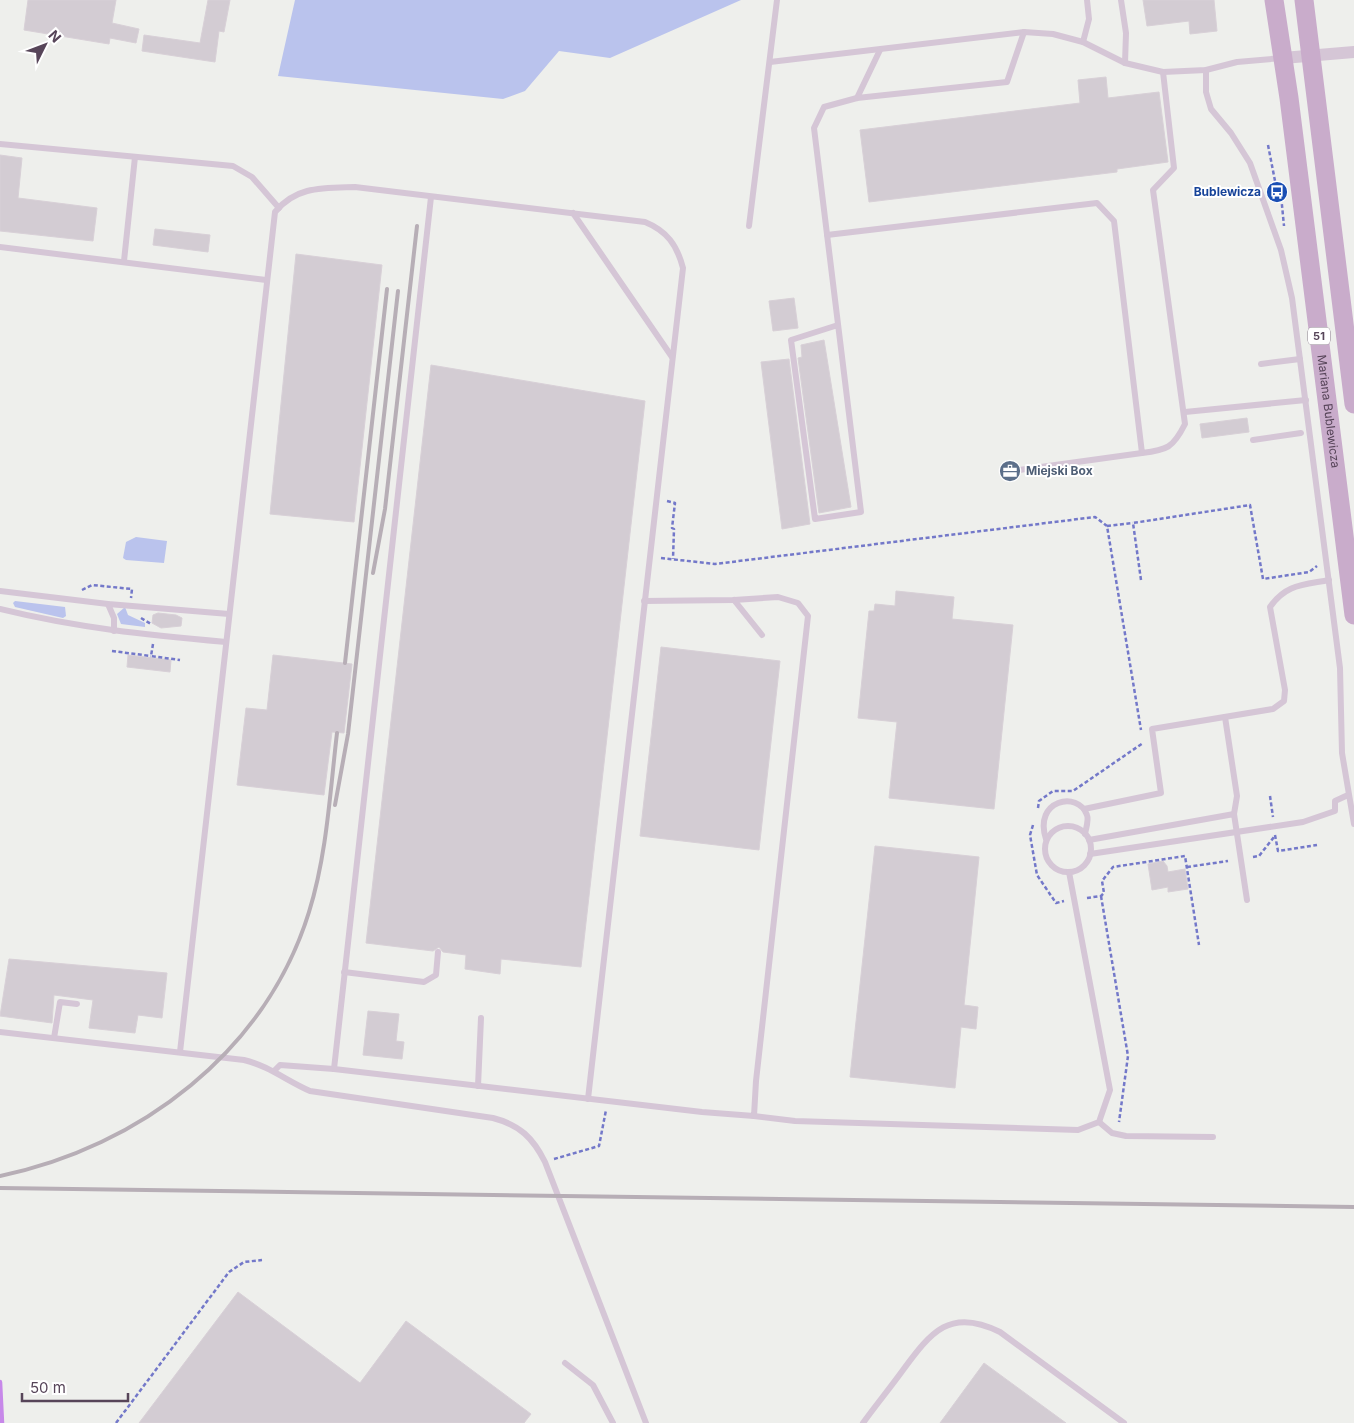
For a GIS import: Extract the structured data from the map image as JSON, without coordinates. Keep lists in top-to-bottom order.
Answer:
{
  "streets": {
    "main road": ["51", "Mariana Bublewicza"]
  },
  "crossings": [
    ["51", "Mariana Bublewicza"]
  ],
  "places": {
    "bus stop": ["Bublewicza"],
    "office": ["Miejski Box"]
  },
  "scale_bar": "50 m",
  "north": "top right"
}
